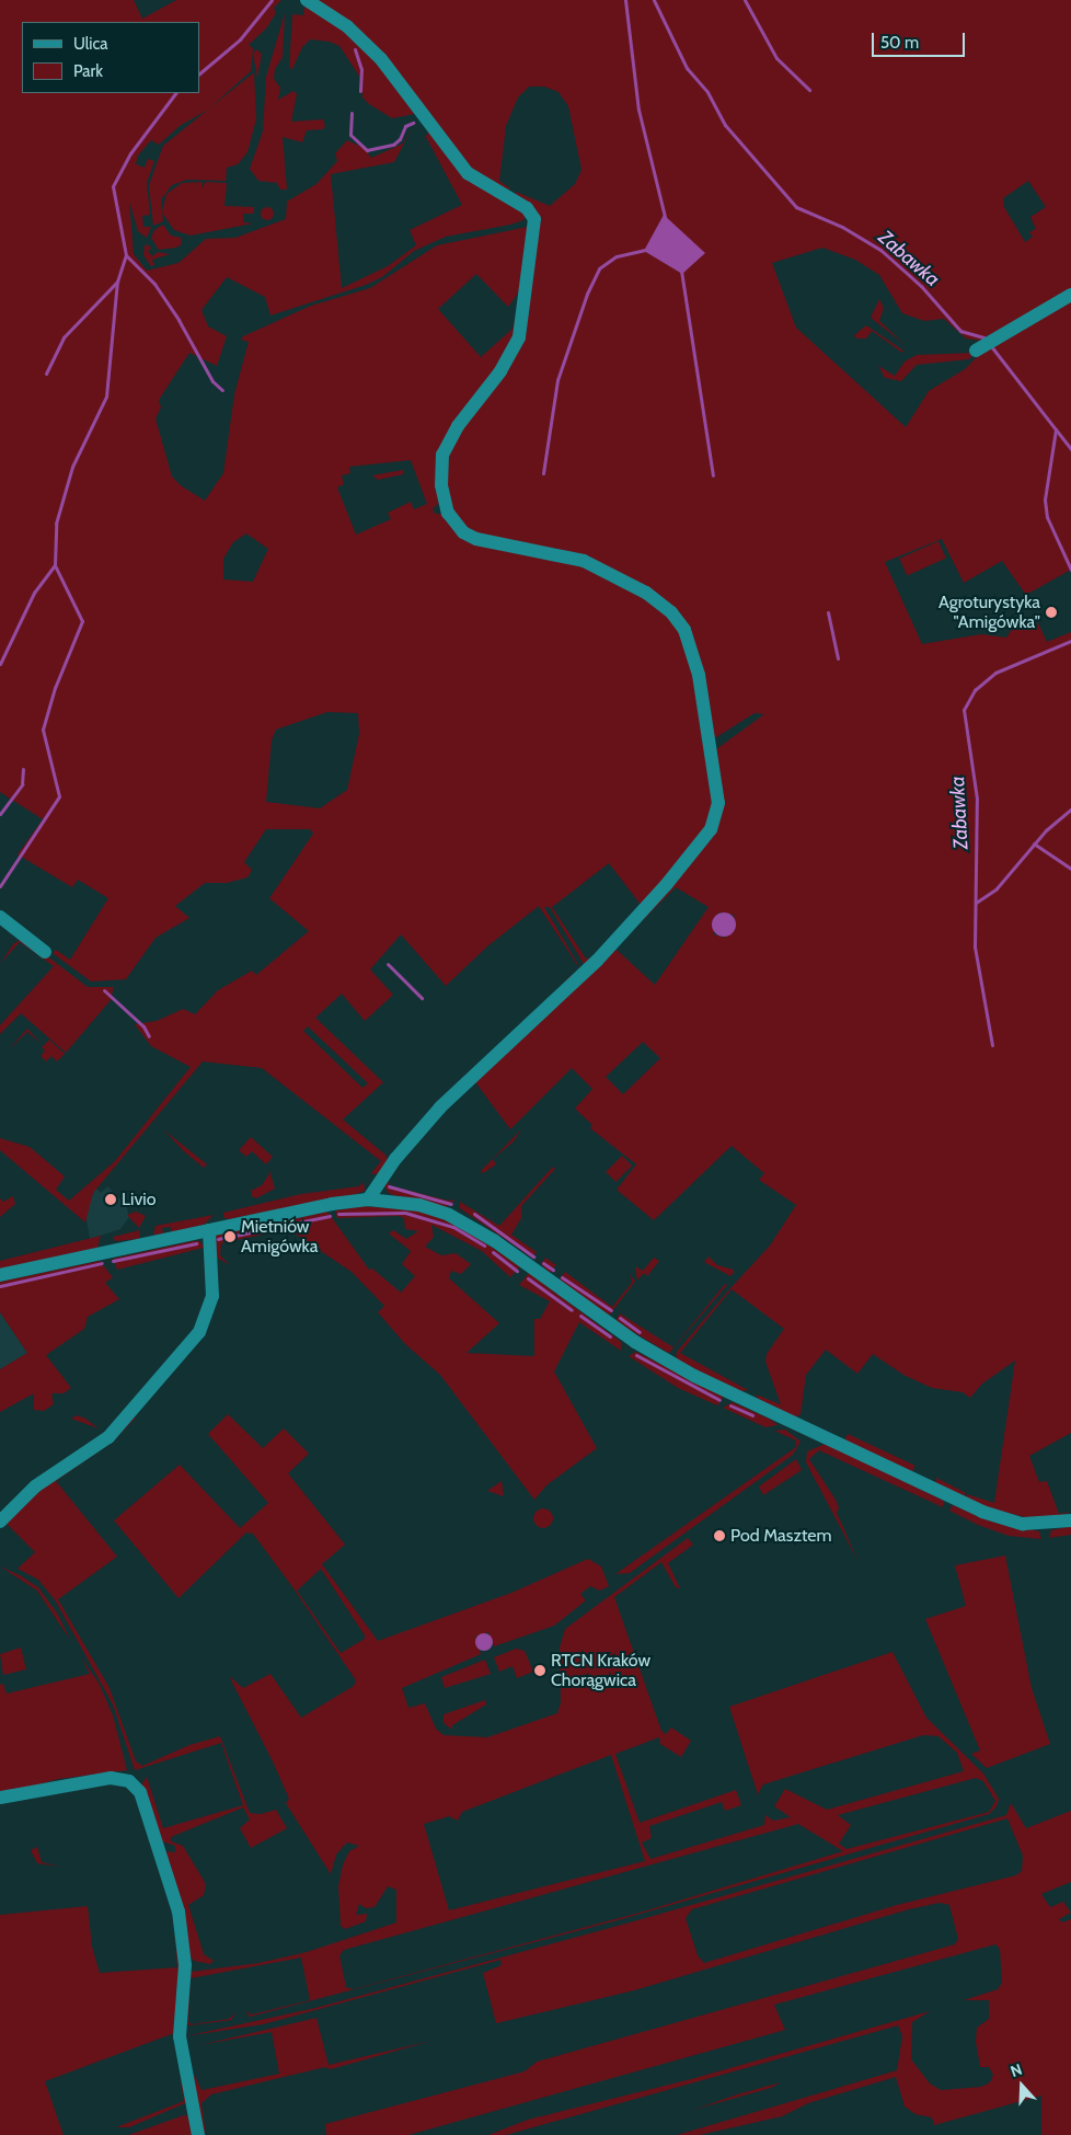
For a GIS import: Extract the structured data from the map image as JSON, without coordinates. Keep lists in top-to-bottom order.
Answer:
{
  "water": ["Zabawka"],
  "places": [
    "Agroturystyka \"Amigówka\"",
    "Livio",
    "Mietniów Amigówka",
    "Pod Masztem",
    "RTCN Kraków Chorągwica"
  ],
  "legend": ["Ulica", "Park"],
  "scale_bar": "50 m",
  "north": "top"
}
